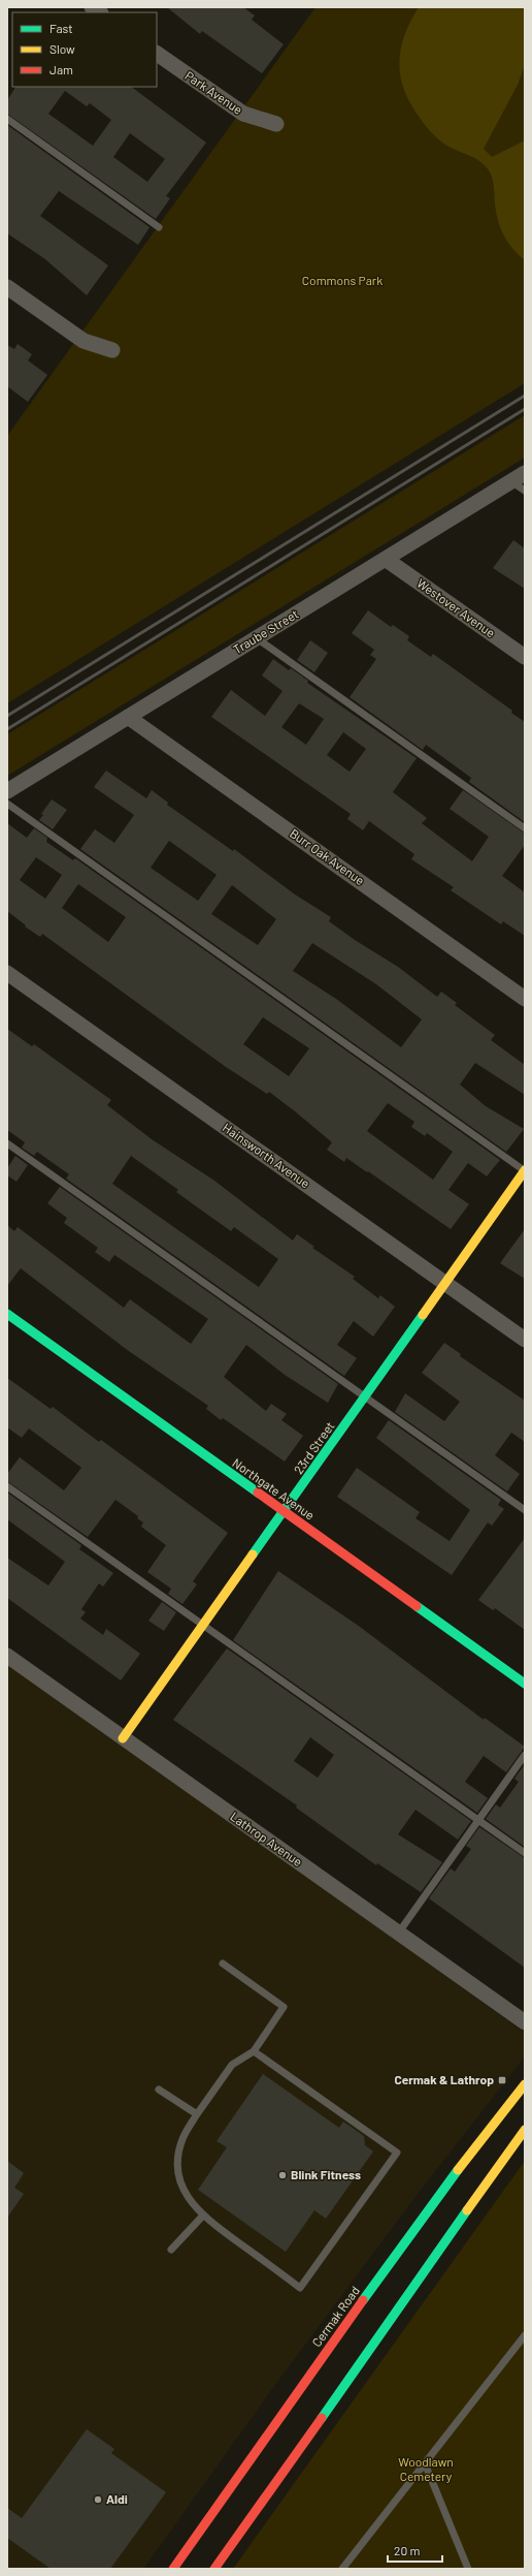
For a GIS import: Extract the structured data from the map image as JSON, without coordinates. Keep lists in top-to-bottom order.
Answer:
{
  "streets": {
    "street": [
      "Park Avenue",
      "Westover Avenue",
      "Traube Street",
      "Burr Oak Avenue",
      "Hainsworth Avenue",
      "23rd Street",
      "Northgate Avenue",
      "Lathrop Avenue",
      "Cermak Road"
    ]
  },
  "crossings": [
    ["Westover Avenue", "Traube Street"],
    ["Traube Street", "Burr Oak Avenue"],
    ["Hainsworth Avenue", "23rd Street"],
    ["23rd Street", "Northgate Avenue"],
    ["23rd Street", "Lathrop Avenue"]
  ],
  "parks": ["Commons Park", "Woodlawn Cemetery"],
  "places": {
    "transit": ["Cermak & Lathrop"],
    "other": ["Blink Fitness", "Aldi"]
  },
  "legend": ["Fast", "Slow", "Jam"],
  "scale_bar": "20 m"
}
